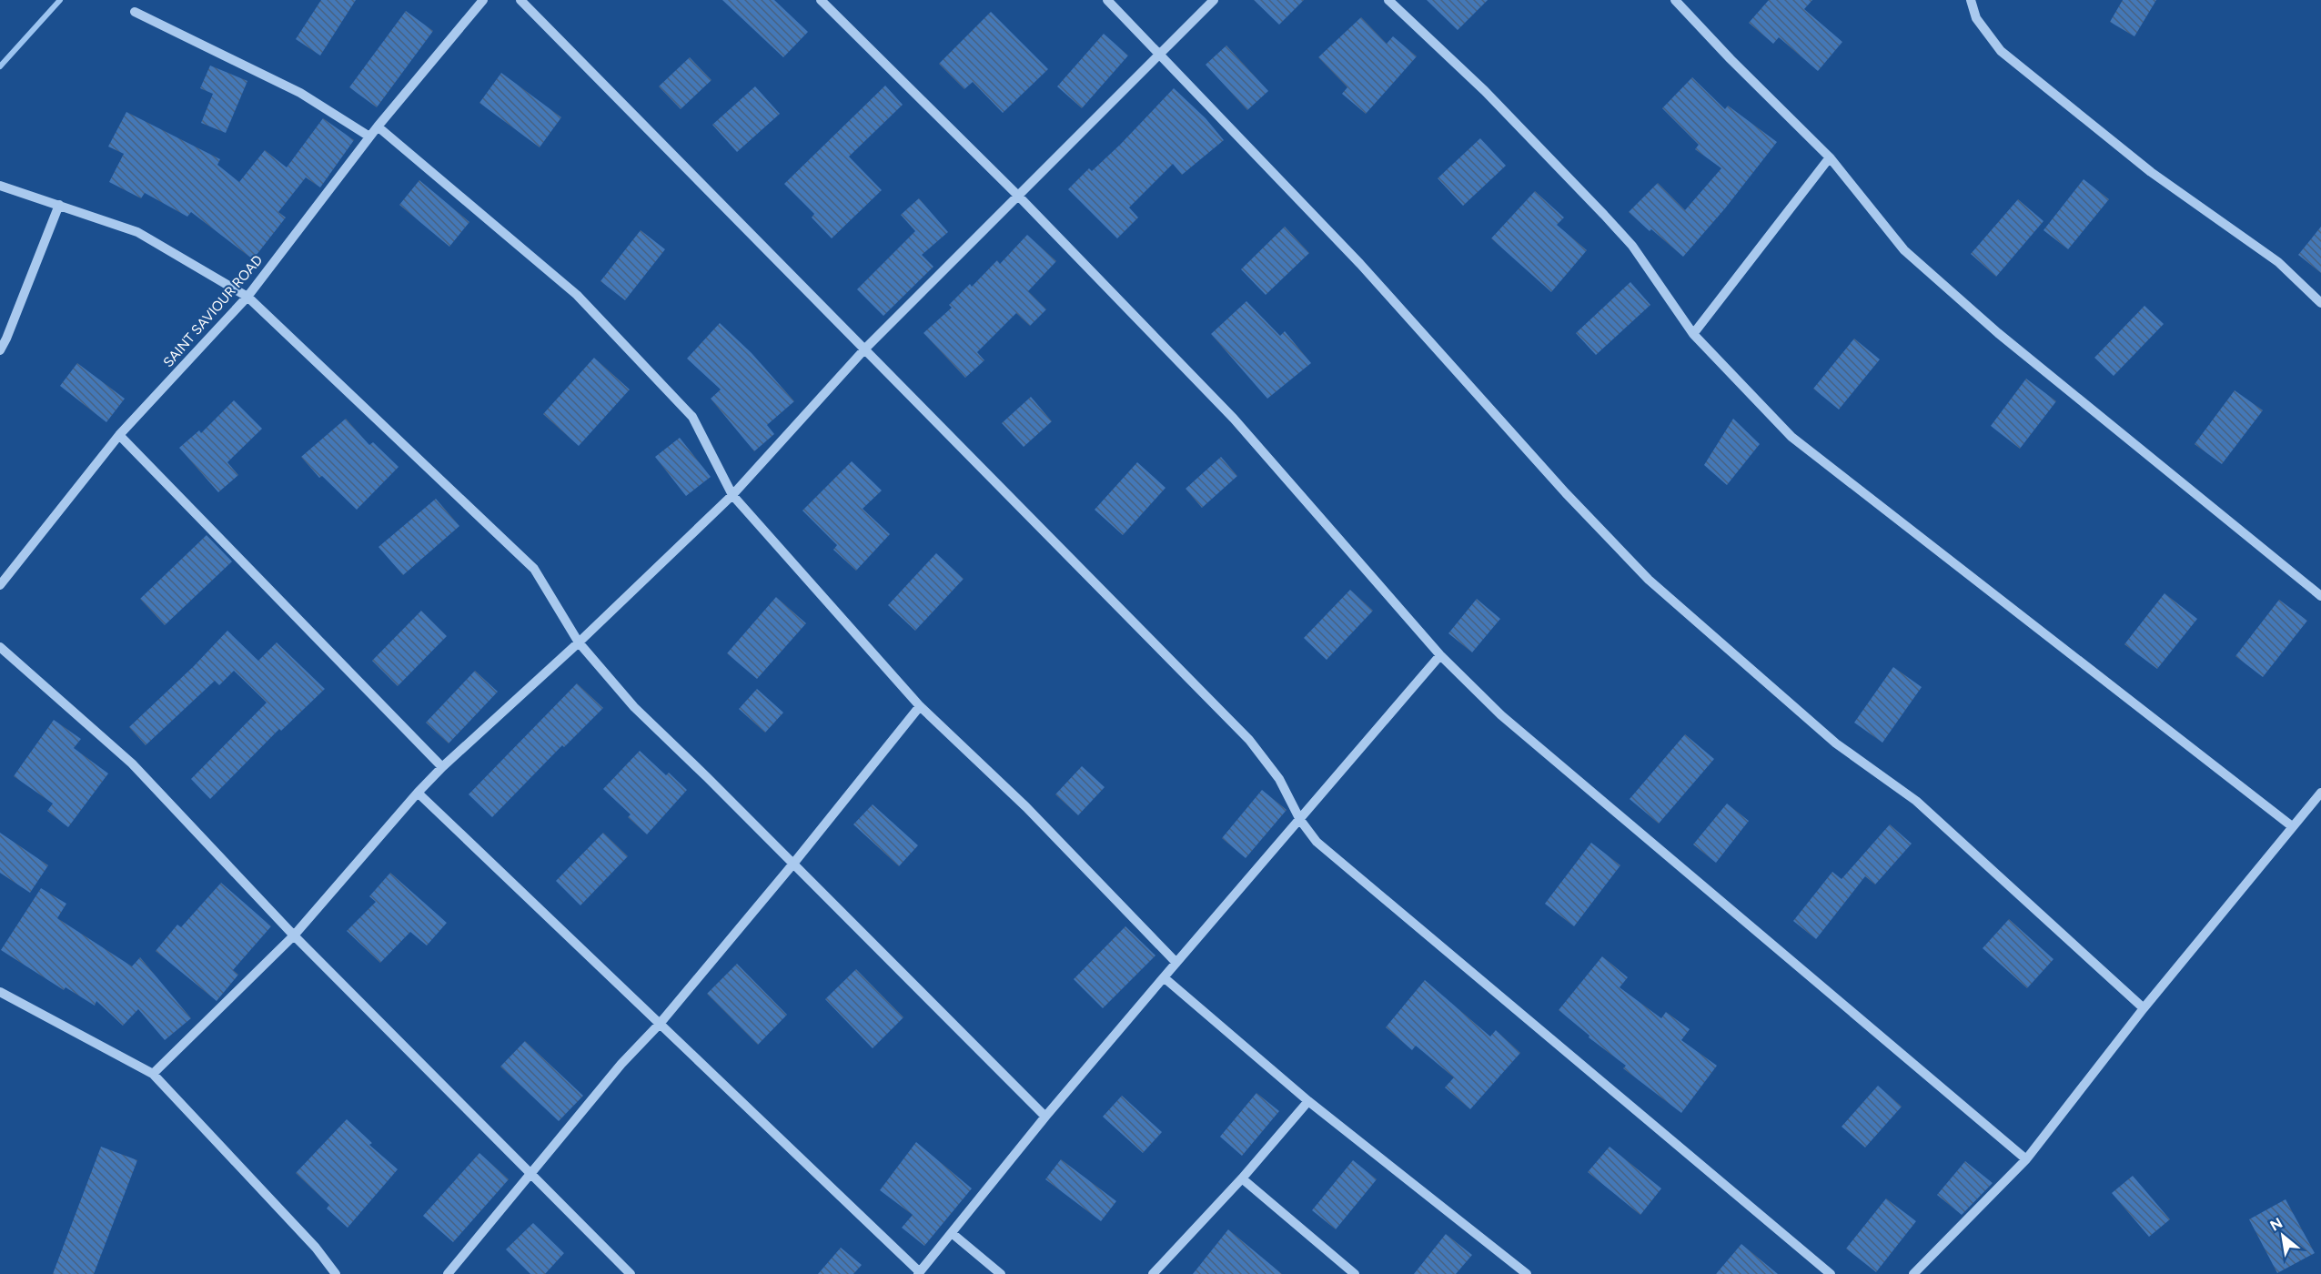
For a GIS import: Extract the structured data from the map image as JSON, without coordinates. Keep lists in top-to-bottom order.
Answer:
{
  "streets": {
    "street": ["SAINT SAVIOUR ROAD"]
  },
  "north": "top left"
}
